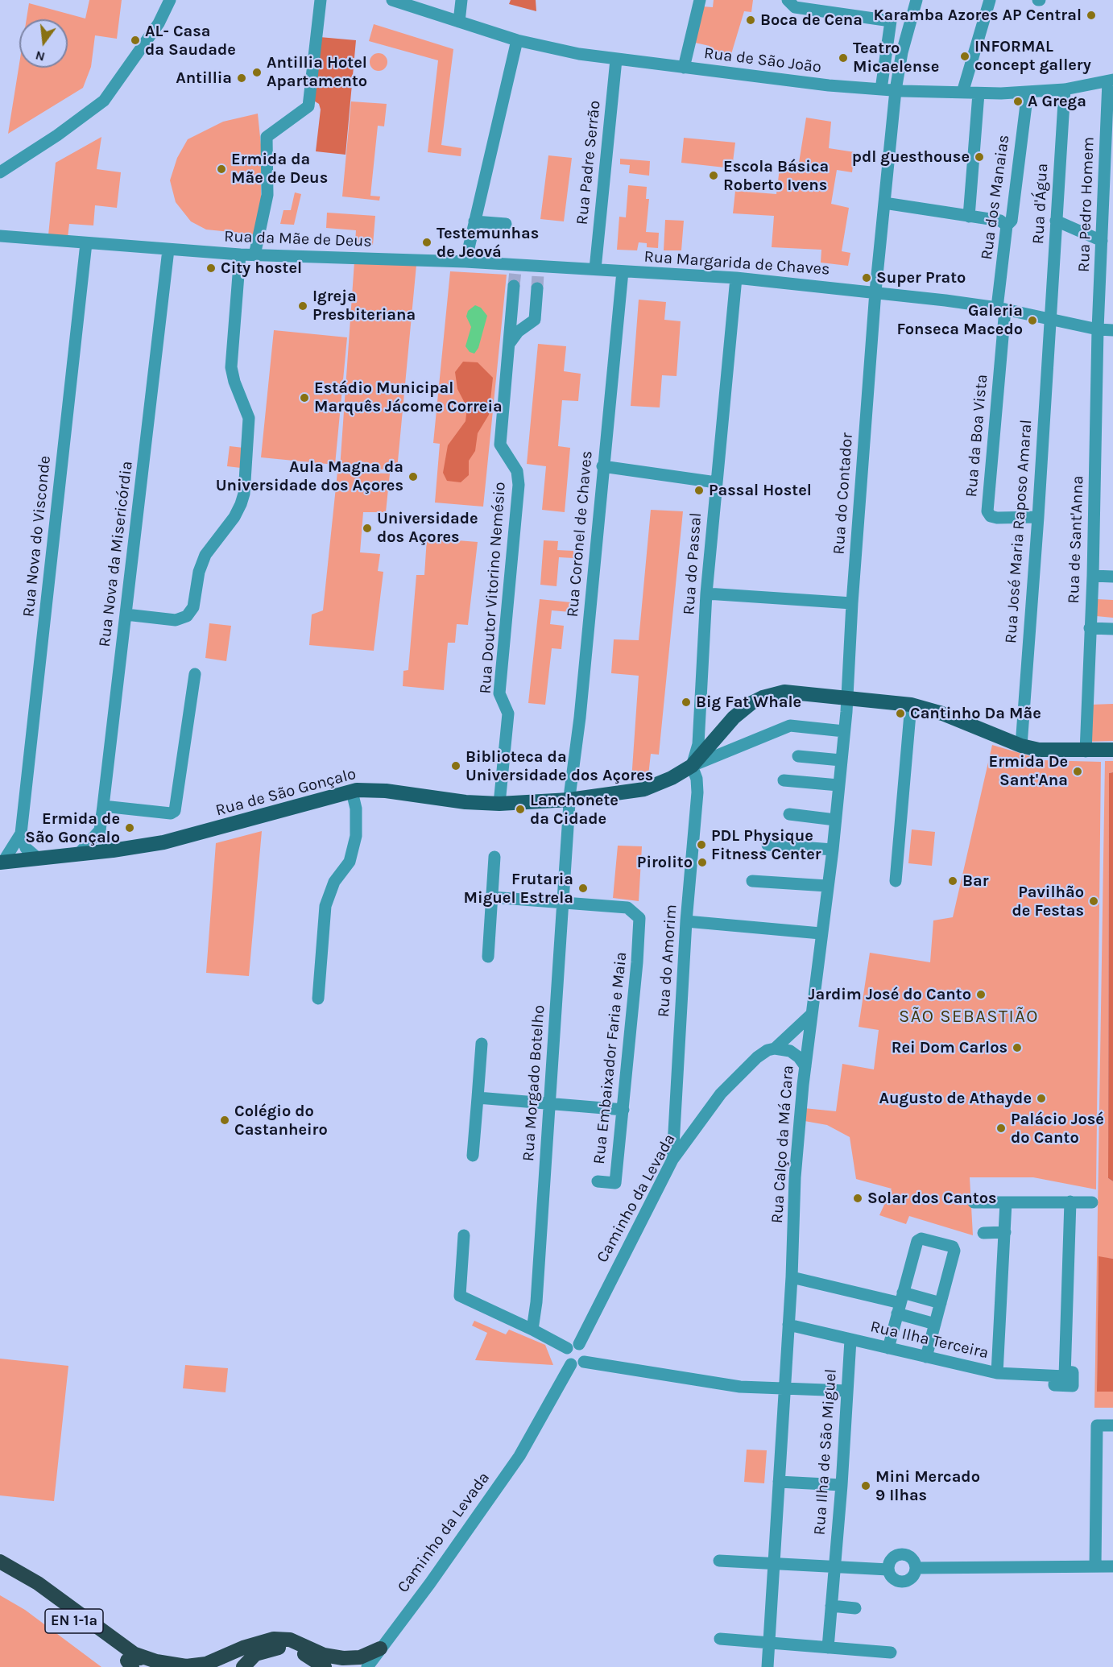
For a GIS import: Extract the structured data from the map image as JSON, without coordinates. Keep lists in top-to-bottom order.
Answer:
{
  "streets": {
    "highway": ["EN 1-1ª"],
    "main road": ["Rua de São Gonçalo"],
    "street": [
      "Rua de São João",
      "Rua Padre Serrão",
      "Rua dos Manaias",
      "Rua d'Água",
      "Rua Pedro Homem",
      "Rua da Mãe de Deus",
      "Rua Margarida de Chaves",
      "Rua da Boa Vista",
      "Rua do Contador",
      "Rua José Maria Raposo Amaral",
      "Rua Coronel de Chaves",
      "Rua Nova do Visconde",
      "Rua de Sant'Anna",
      "Rua Nova da Misericórdia",
      "Rua do Passal",
      "Rua Doutor Vitorino Nemésio",
      "Rua do Amorim",
      "Rua Embaixador Faria e Maia",
      "Rua Morgado Botelho",
      "Rua Calço da Má Cara",
      "Caminho da Levada",
      "Rua Ilha Terceira",
      "Rua Ilha de São Miguel"
    ]
  },
  "crossings": [
    ["Rua de São João", "Rua Padre Serrão"],
    ["Rua de São João", "Rua dos Manaias"],
    ["Rua de São João", "Rua d'Água"],
    ["Rua de São João", "Rua Pedro Homem"],
    ["Rua de São João", "Rua do Contador"],
    ["Rua Padre Serrão", "Rua da Mãe de Deus"],
    ["Rua Padre Serrão", "Rua Margarida de Chaves"],
    ["Rua dos Manaias", "Rua Margarida de Chaves"],
    ["Rua dos Manaias", "Rua da Boa Vista"],
    ["Rua d'Água", "Rua Margarida de Chaves"],
    ["Rua d'Água", "Rua José Maria Raposo Amaral"],
    ["Rua Pedro Homem", "Rua Margarida de Chaves"],
    ["Rua Pedro Homem", "Rua de Sant'Anna"],
    ["Rua da Mãe de Deus", "Rua Margarida de Chaves"],
    ["Rua da Mãe de Deus", "Rua Nova do Visconde"],
    ["Rua da Mãe de Deus", "Rua Nova da Misericórdia"],
    ["Rua Margarida de Chaves", "Rua da Boa Vista"],
    ["Rua Margarida de Chaves", "Rua do Contador"],
    ["Rua Margarida de Chaves", "Rua José Maria Raposo Amaral"],
    ["Rua Margarida de Chaves", "Rua Coronel de Chaves"],
    ["Rua Margarida de Chaves", "Rua de Sant'Anna"],
    ["Rua Margarida de Chaves", "Rua do Passal"],
    ["Rua da Boa Vista", "Rua José Maria Raposo Amaral"],
    ["Rua do Contador", "Rua de São Gonçalo"],
    ["Rua do Contador", "Rua Calço da Má Cara"],
    ["Rua José Maria Raposo Amaral", "Rua de São Gonçalo"],
    ["Rua Coronel de Chaves", "Rua de São Gonçalo"],
    ["Rua Coronel de Chaves", "Rua Morgado Botelho"],
    ["Rua Nova do Visconde", "Rua de São Gonçalo"],
    ["Rua de Sant'Anna", "Rua de São Gonçalo"],
    ["Rua do Passal", "Rua de São Gonçalo"],
    ["Rua do Passal", "Rua do Amorim"],
    ["Rua Doutor Vitorino Nemésio", "Rua de São Gonçalo"],
    ["Rua de São Gonçalo", "Rua do Amorim"],
    ["Rua de São Gonçalo", "Rua Morgado Botelho"],
    ["Rua do Amorim", "Caminho da Levada"],
    ["Rua Embaixador Faria e Maia", "Rua Morgado Botelho"],
    ["Rua Calço da Má Cara", "Caminho da Levada"],
    ["Rua Calço da Má Cara", "Rua Ilha Terceira"],
    ["Rua Ilha Terceira", "Rua Ilha de São Miguel"]
  ],
  "districts": ["SÃO SEBASTIÃO"],
  "places": [
    "Karamba Azores AP Central",
    "Boca de Cena",
    "AL- Casa da Saudade",
    "INFORMAL concept gallery",
    "Teatro Micaelense",
    "Antillia Hotel Apartamento",
    "Antillia",
    "A Grega",
    "pdl guesthouse",
    "Ermida da Mãe de Deus",
    "Escola Básica Roberto Ivens",
    "Testemunhas de Jeová",
    "City hostel",
    "Super Prato",
    "Igreja Presbiteriana",
    "Galeria Fonseca Macedo",
    "Estádio Municipal Marquês Jácome Correia",
    "Aula Magna da Universidade dos Açores",
    "Passal Hostel",
    "Universidade dos Açores",
    "Big Fat Whale",
    "Cantinho Da Mãe",
    "Biblioteca da Universidade dos Açores",
    "Ermida De Sant'Ana",
    "Lanchonete da Cidade",
    "Ermida de São Gonçalo",
    "PDL Physique Fitness Center",
    "Pirolito",
    "Bar",
    "Frutaria Miguel Estrela",
    "Pavilhão de Festas",
    "Jardim José do Canto",
    "Rei Dom Carlos",
    "Augusto de Athayde",
    "Colégio do Castanheiro",
    "Palácio José do Canto",
    "Solar dos Cantos",
    "Mini Mercado 9 Ilhas"
  ],
  "north": "bottom"
}
